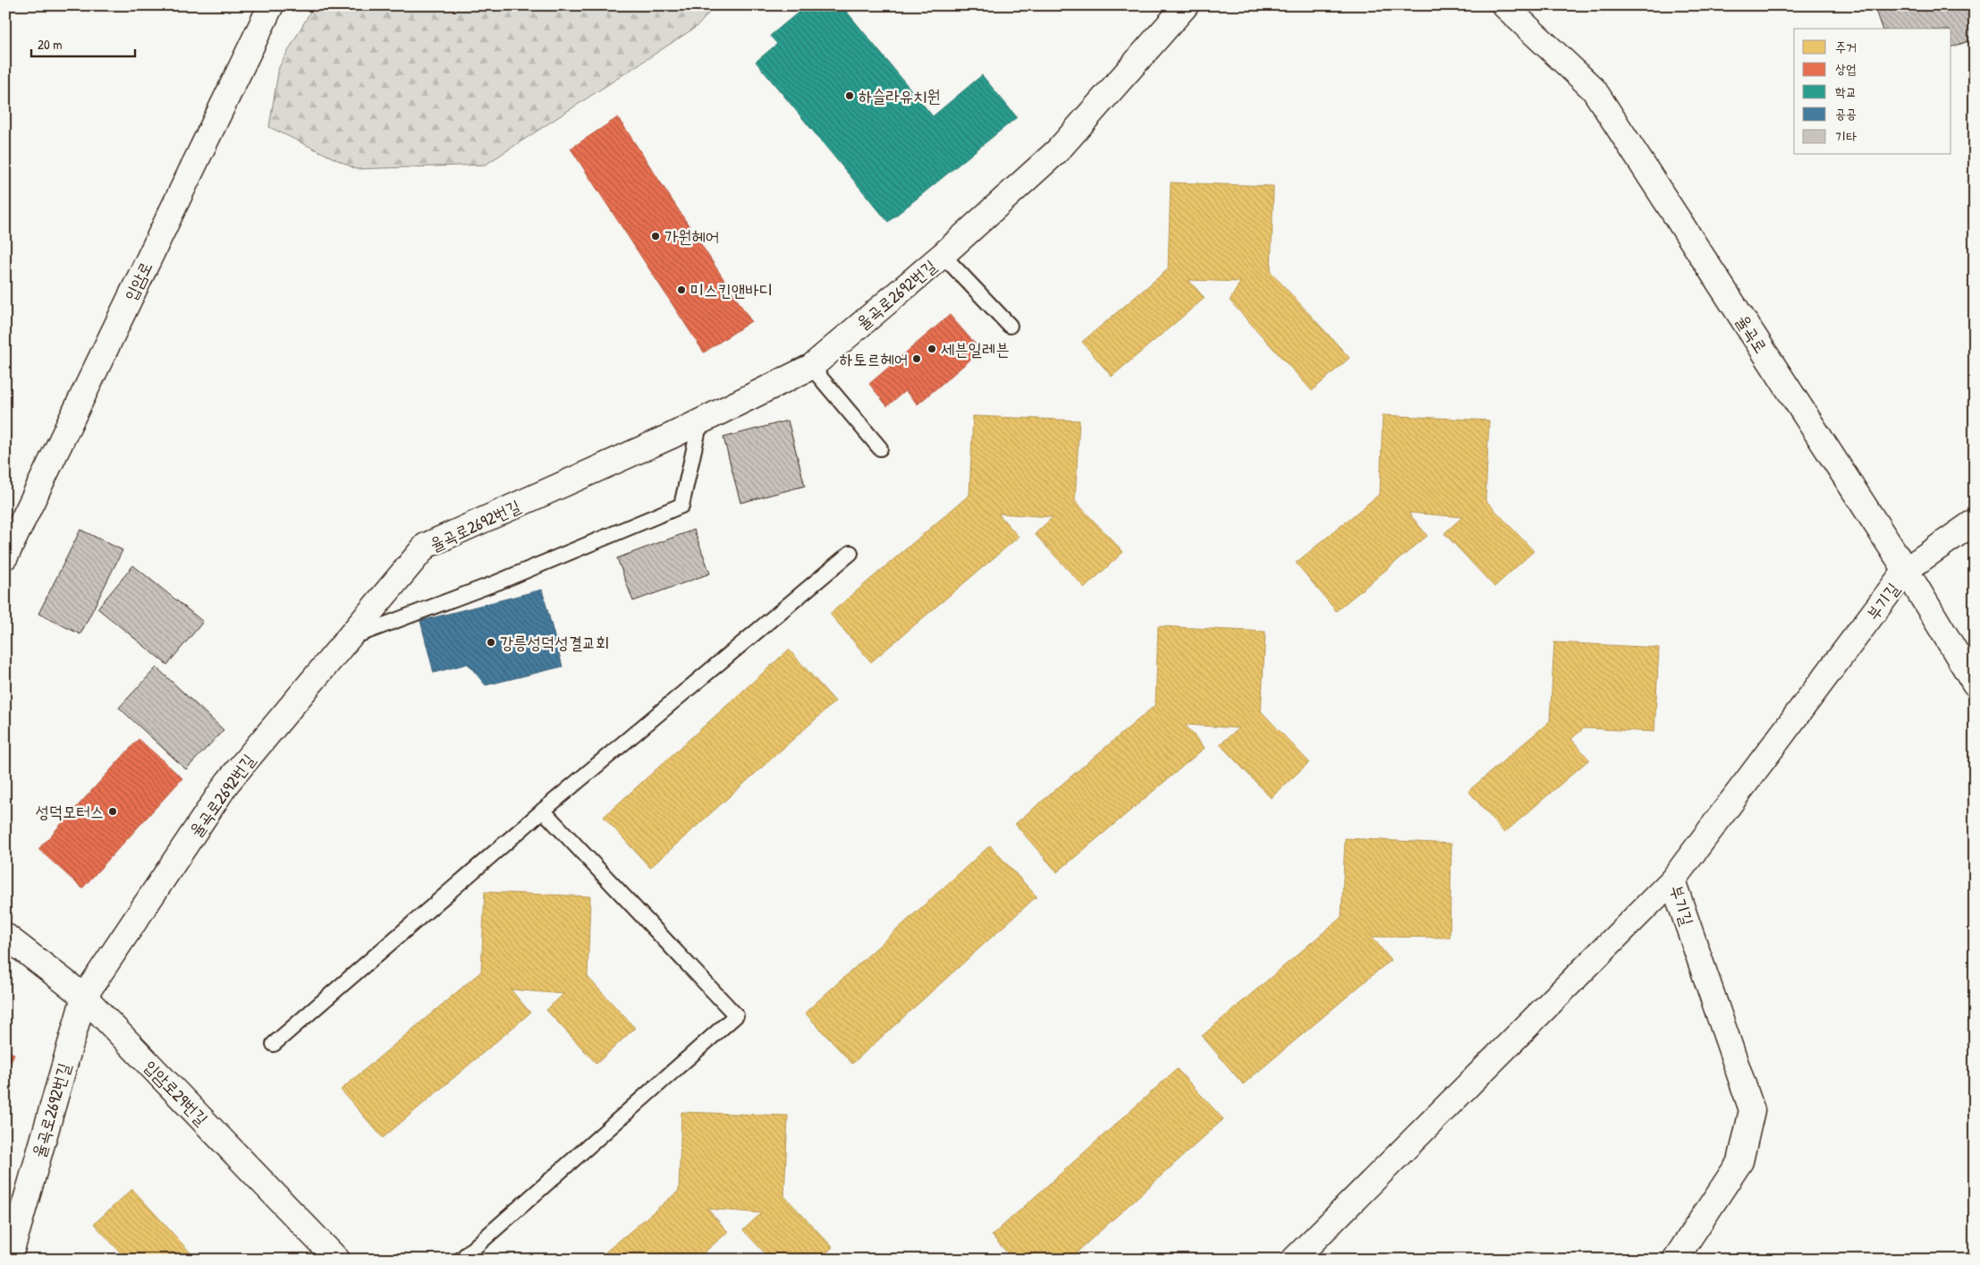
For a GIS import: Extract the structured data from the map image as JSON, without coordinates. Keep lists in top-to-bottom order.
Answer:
{
  "streets": {
    "street": [
      "입암로",
      "율곡로2692번길",
      "율곡로",
      "부기길",
      "입암로29번길"
    ]
  },
  "crossings": [
    ["율곡로2692번길", "입암로29번길"],
    ["율곡로", "부기길"]
  ],
  "places": [
    "하슬라유치원",
    "가원헤어",
    "미스킨앤바디",
    "세븐일레븐",
    "하토르헤어",
    "강릉성덕성결교회",
    "성덕모터스"
  ],
  "legend": [
    "주거",
    "상업",
    "학교",
    "공공",
    "기타"
  ],
  "scale_bar": "20 m"
}
